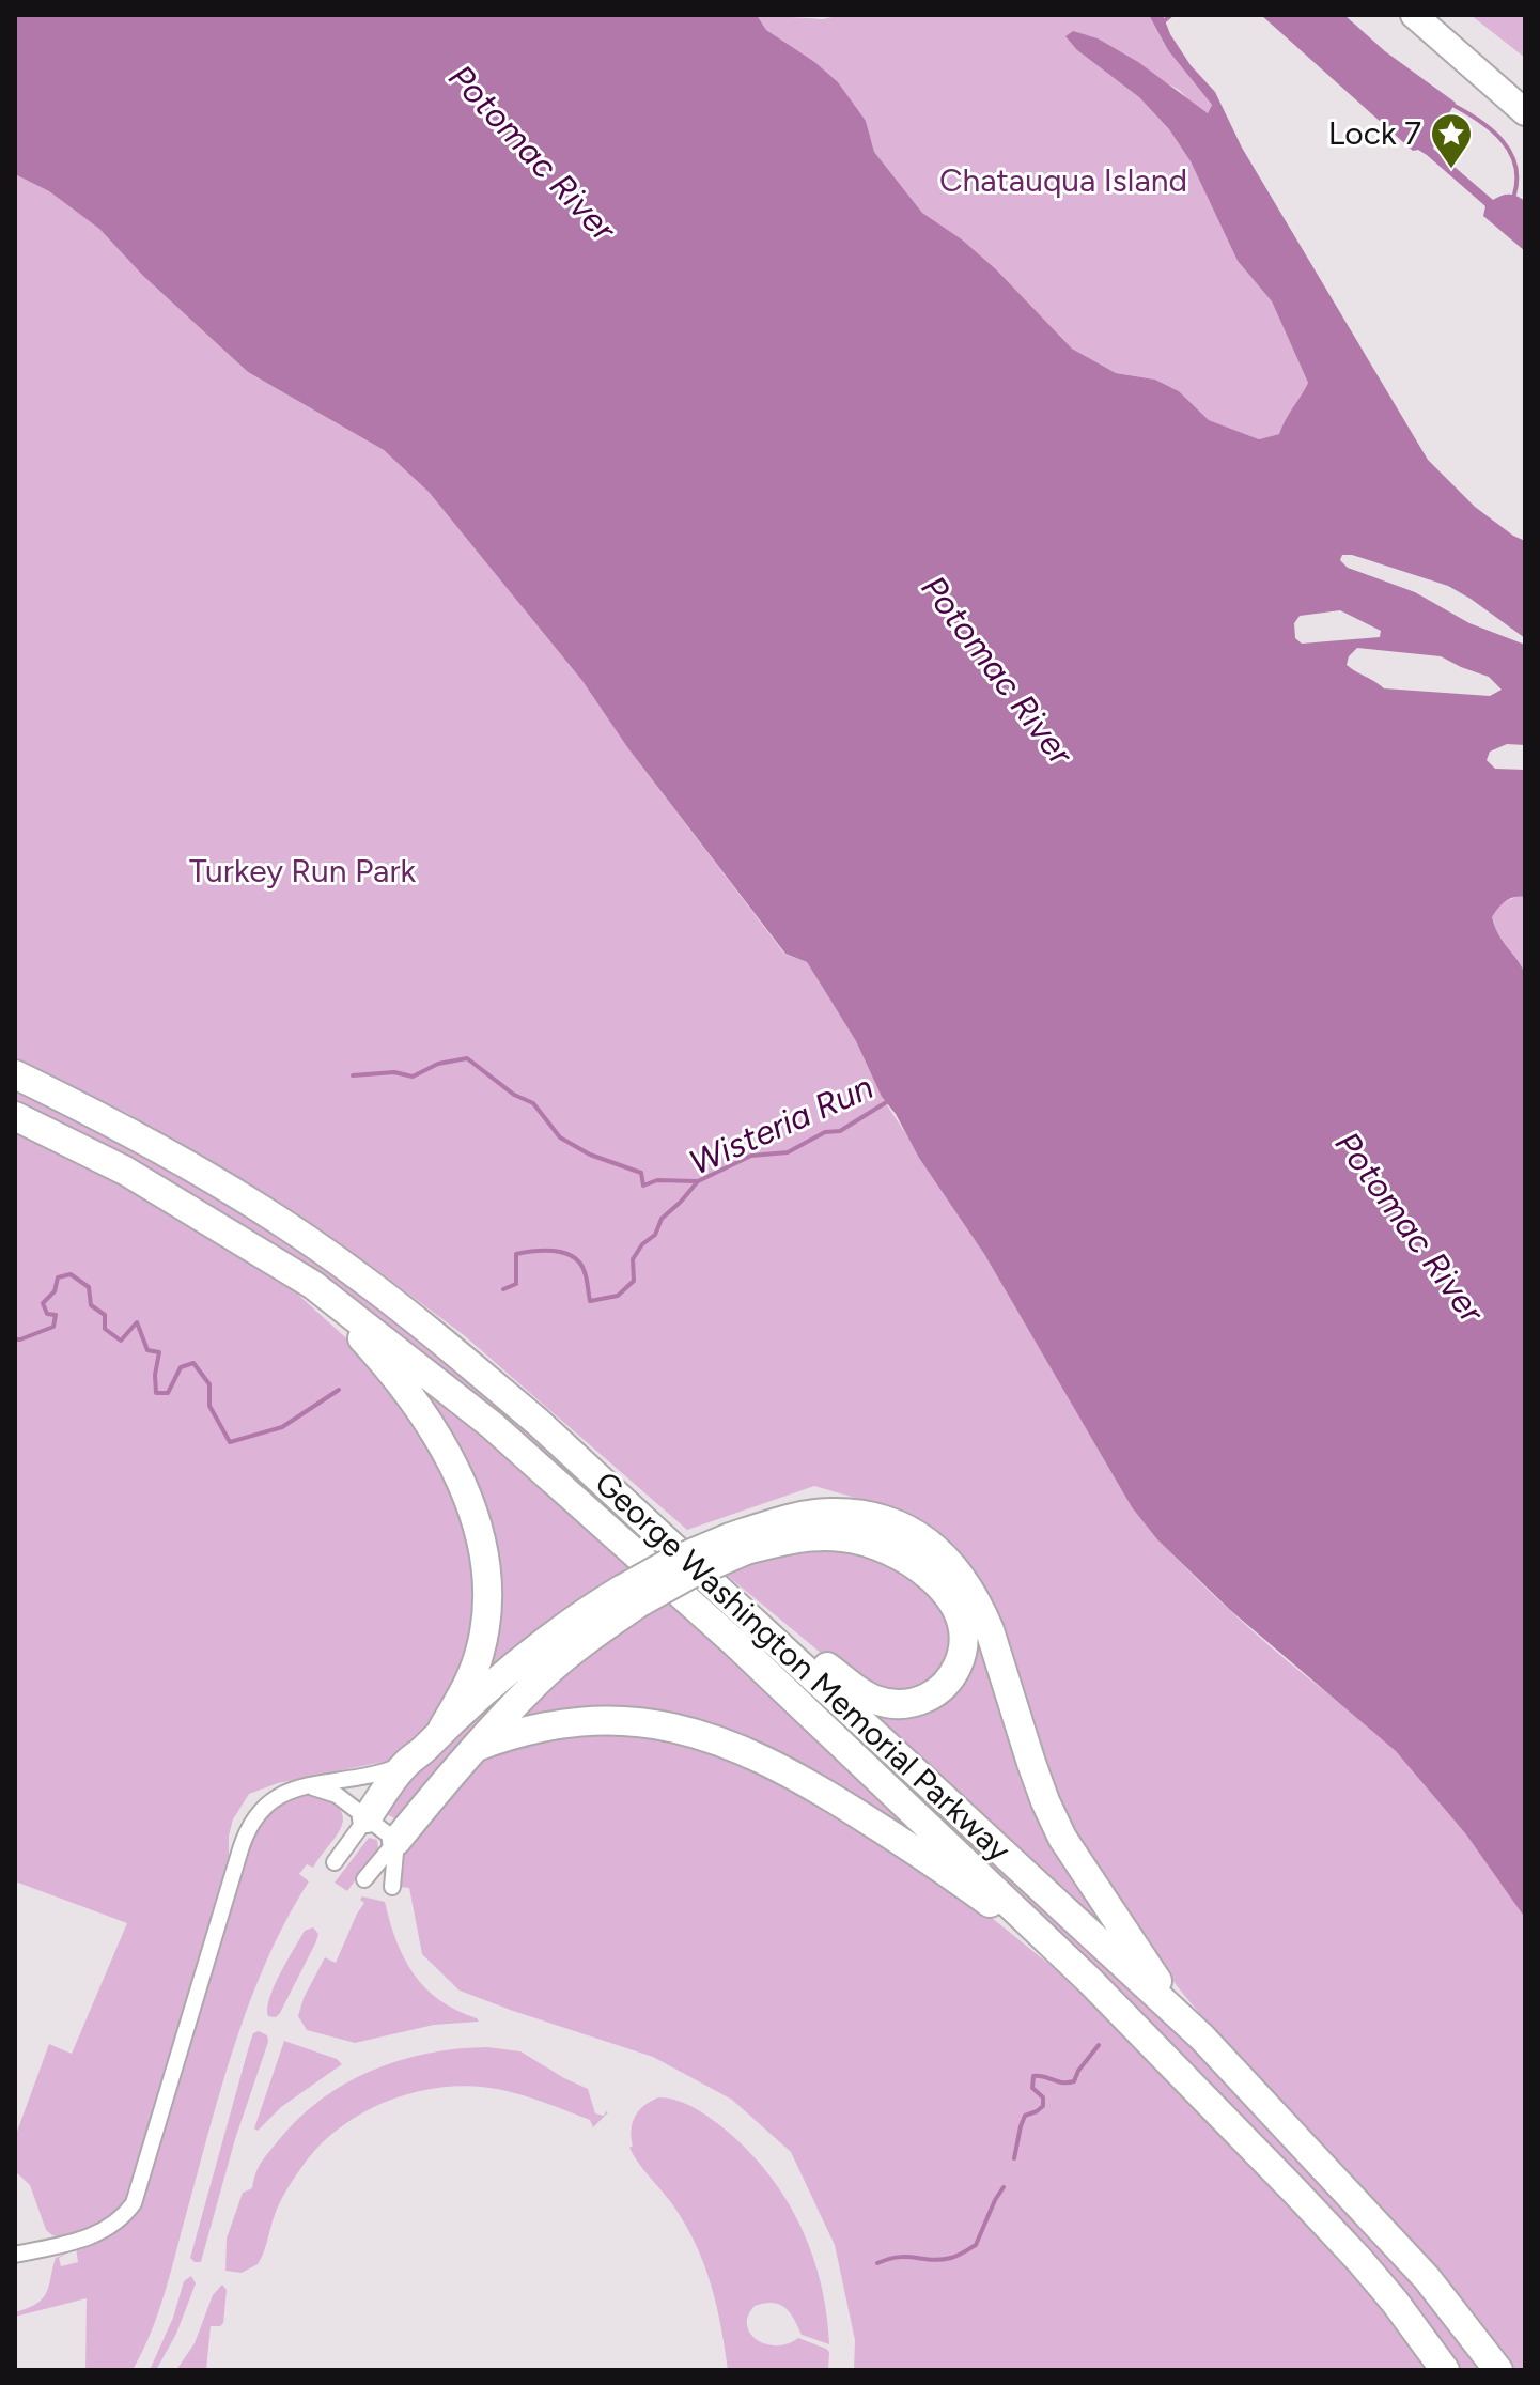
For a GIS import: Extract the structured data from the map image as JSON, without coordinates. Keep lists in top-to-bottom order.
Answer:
{
  "streets": {
    "highway": ["George Washington Memorial Parkway"]
  },
  "water": ["Potomac River", "Wisteria Run"],
  "parks": ["Chatauqua Island", "Turkey Run Park"],
  "places": {
    "place": ["Lock 7"]
  }
}
